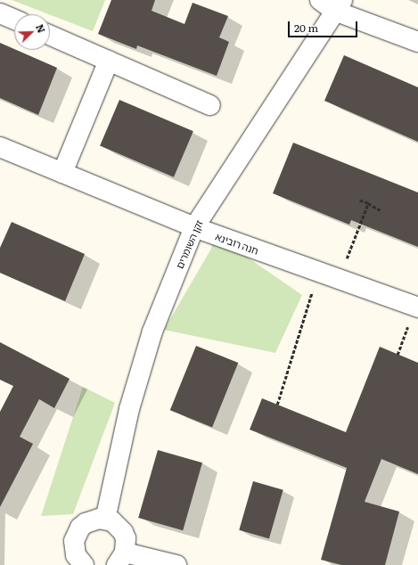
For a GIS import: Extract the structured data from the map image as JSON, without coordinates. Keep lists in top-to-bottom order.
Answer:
{
  "streets": {
    "street": ["חנה רובינא", "זקן השומרים"]
  },
  "crossings": [
    ["חנה רובינא", "זקן השומרים"]
  ],
  "scale_bar": "20 m",
  "north": "top right"
}
